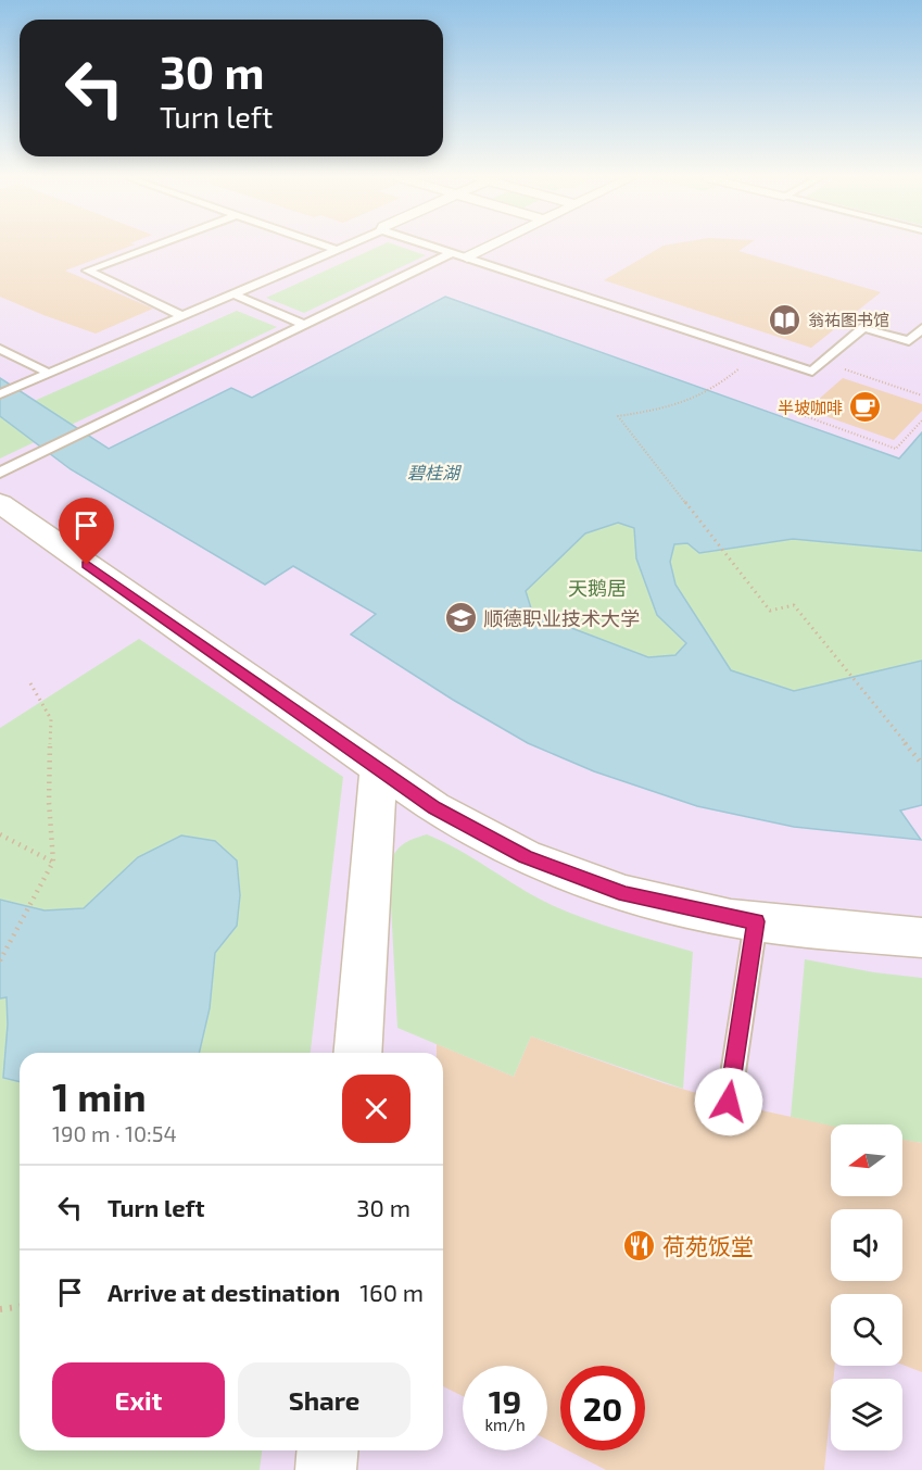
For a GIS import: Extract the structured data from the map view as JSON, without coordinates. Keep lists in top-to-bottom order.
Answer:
{
  "water": ["碧桂湖"],
  "parks": ["天鹅居"],
  "places": {
    "library": ["翁祐图书馆"],
    "cafe": ["半坡咖啡"],
    "school or university": ["顺德职业技术大学"],
    "restaurant": ["荷苑饭堂"]
  },
  "north": "left",
  "page": {
    "turn": ["30 m", "Turn left"],
    "heading": ["1 min", "190 m · 10:54"],
    "list": [
      {
        "name": "Turn left",
        "value": "30 m"
      },
      {
        "name": "Arrive at destination",
        "value": "160 m"
      }
    ],
    "buttons": ["Exit", "Share"],
    "speed": "19 km/h",
    "limit": "20"
  }
}
